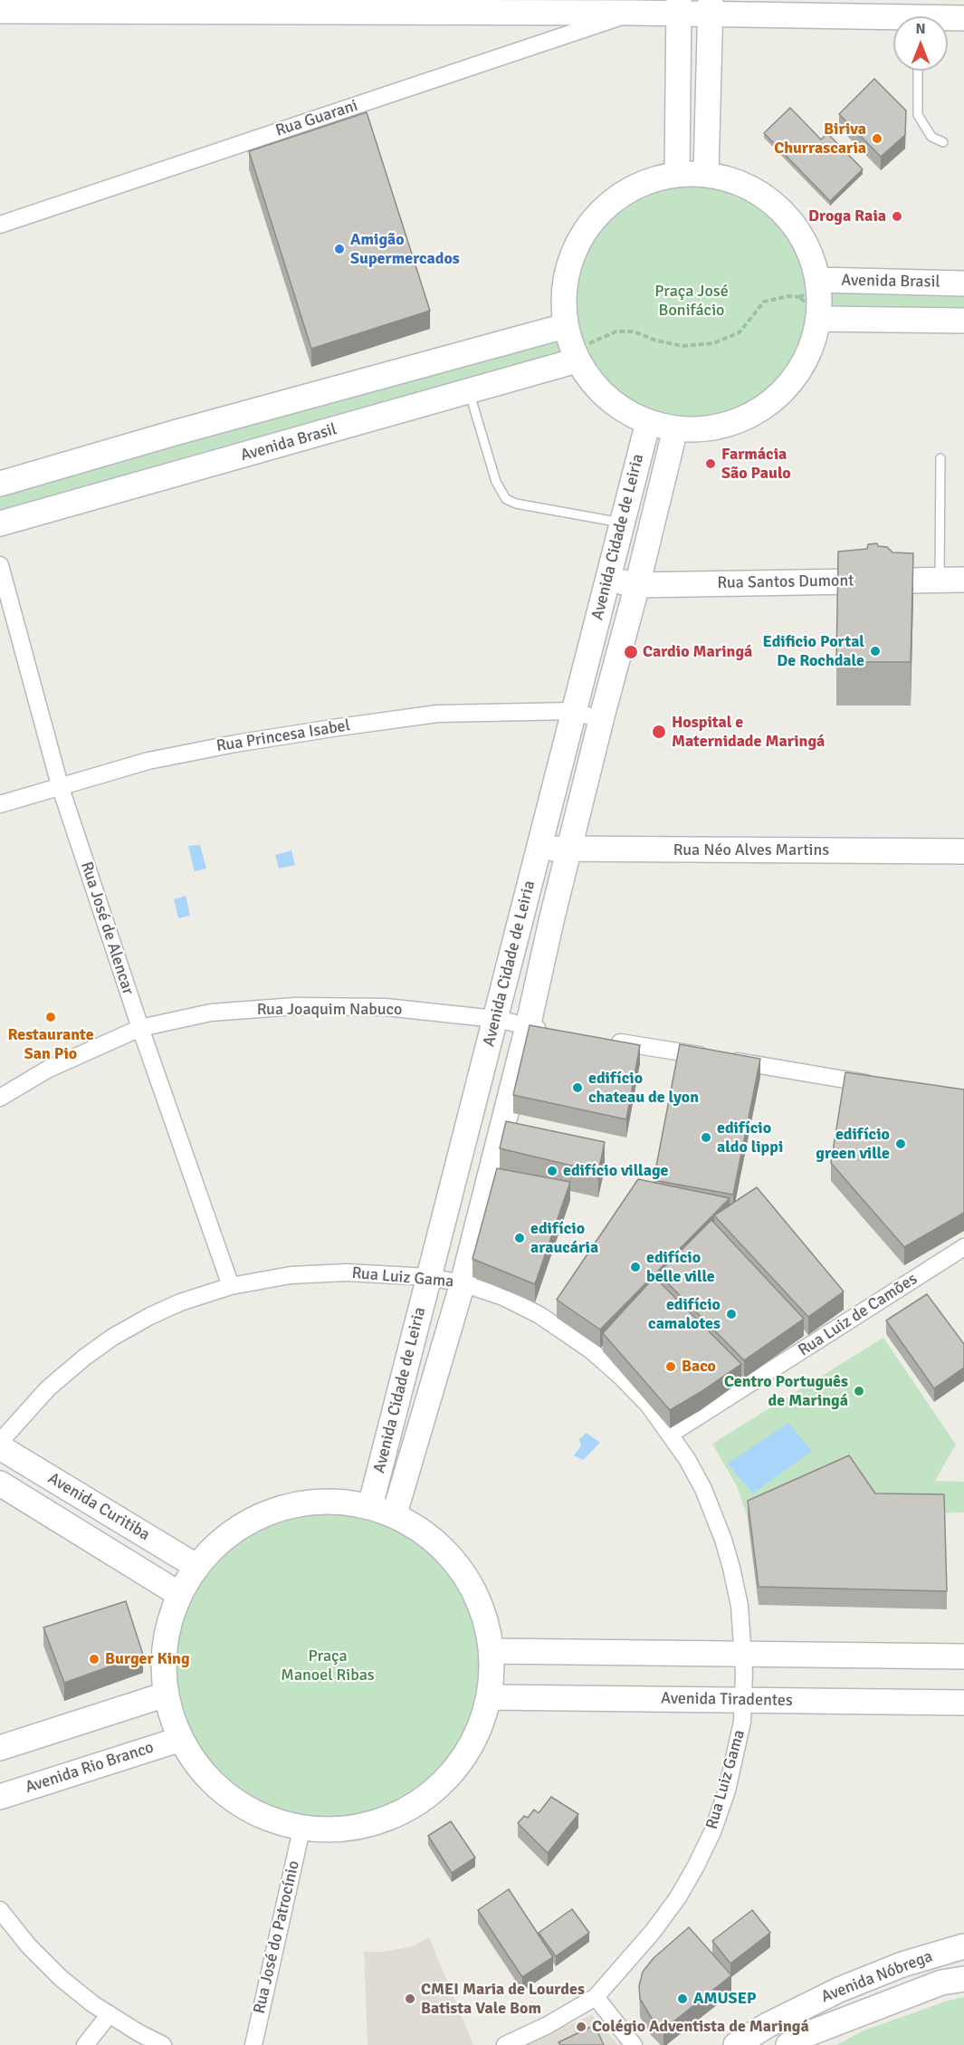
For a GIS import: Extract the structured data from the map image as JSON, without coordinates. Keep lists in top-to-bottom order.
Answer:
{
  "streets": {
    "main road": [
      "Avenida Brasil",
      "Avenida Cidade de Leiria",
      "Rua Santos Dumont",
      "Rua Néo Alves Martins",
      "Avenida Curitiba",
      "Avenida Tiradentes",
      "Avenida Rio Branco",
      "Avenida Nóbrega"
    ],
    "street": [
      "Rua Guarani",
      "Rua Princesa Isabel",
      "Rua José de Alencar",
      "Rua Joaquim Nabuco",
      "Rua Luiz Gama",
      "Rua Luiz de Camões",
      "Rua José do Patrocínio"
    ]
  },
  "crossings": [
    ["Avenida Cidade de Leiria", "Rua Santos Dumont"],
    ["Avenida Cidade de Leiria", "Rua Princesa Isabel"],
    ["Avenida Cidade de Leiria", "Rua Néo Alves Martins"],
    ["Avenida Cidade de Leiria", "Rua Joaquim Nabuco"],
    ["Avenida Cidade de Leiria", "Rua Luiz Gama"],
    ["Rua Princesa Isabel", "Rua José de Alencar"],
    ["Rua José de Alencar", "Rua Joaquim Nabuco"],
    ["Rua José de Alencar", "Rua Luiz Gama"],
    ["Rua Luiz Gama", "Rua Luiz de Camões"],
    ["Rua Luiz Gama", "Avenida Tiradentes"]
  ],
  "parks": ["Praça José Bonifácio", "Praça Manoel Ribas"],
  "places": [
    "Biriva Churrascaria",
    "Droga Raia",
    "Amigão Supermercados",
    "Farmácia São Paulo",
    "Edificio Portal De Rochdale",
    "Cardio Maringá",
    "Hospital e Maternidade Maringá",
    "Restaurante San Pio",
    "edifício chateau de lyon",
    "edifício aldo lippi",
    "edifício green ville",
    "edifício village",
    "edifício araucária",
    "edifício belle ville",
    "edifício camalotes",
    "Baco",
    "Centro Português de Maringá",
    "Burger King",
    "CMEI Maria de Lourdes Batista Vale Bom",
    "AMUSEP",
    "Colégio Adventista de Maringá"
  ],
  "north": "top"
}
